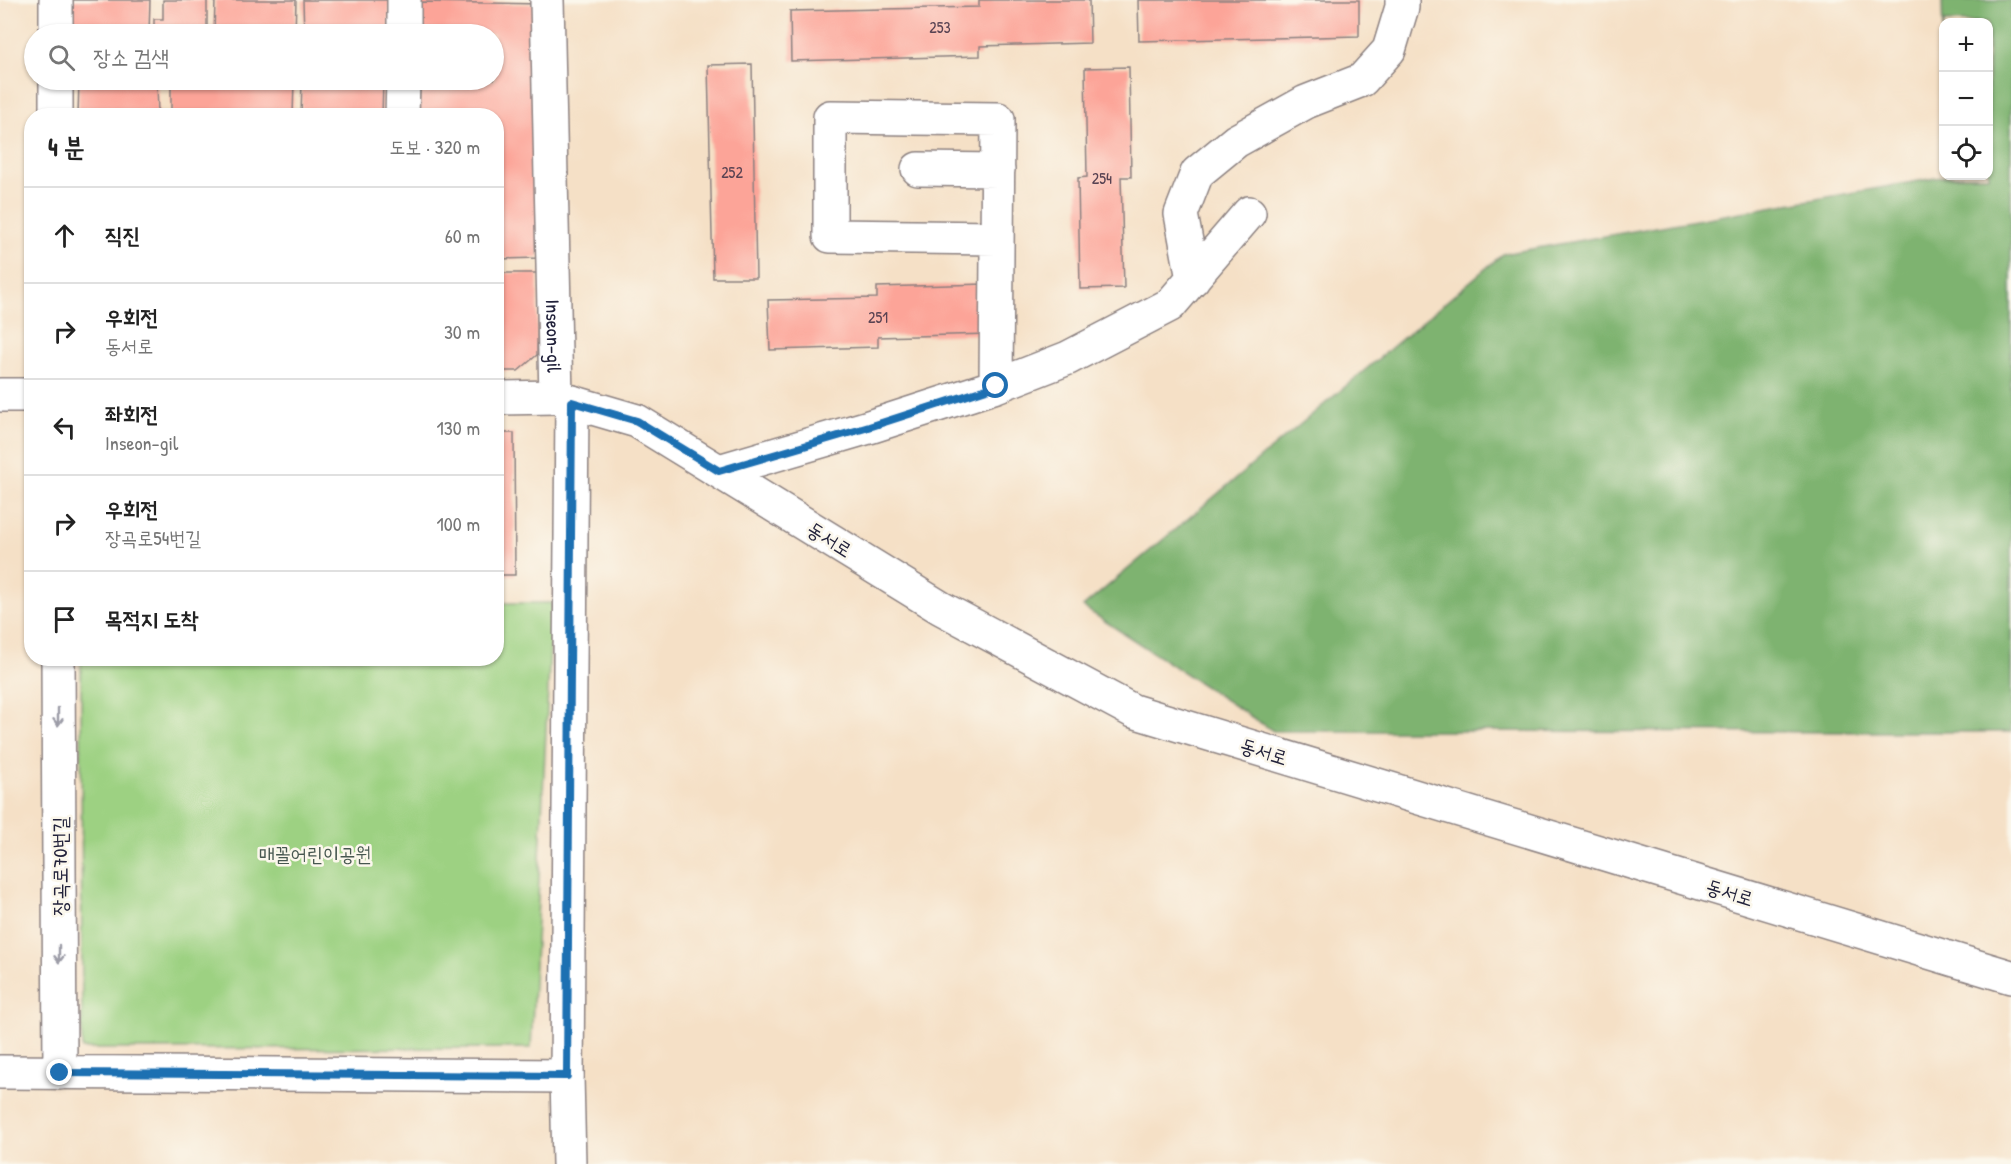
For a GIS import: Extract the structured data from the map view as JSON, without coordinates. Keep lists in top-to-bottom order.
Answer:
{
  "streets": {
    "street": ["Inseon-gil", "동서로", "장곡로70번길"]
  },
  "crossings": [
    ["Inseon-gil", "동서로"]
  ],
  "one_way": ["장곡로70번길"],
  "parks": ["매꼴어린이공원"],
  "house_numbers": [
    "253",
    "252",
    "254",
    "251"
  ],
  "page": {
    "map_buttons": ["+", "−"],
    "search": "장소 검색",
    "heading": ["4 분", "도보 · 320 m"],
    "list": [
      ["직진", "60 m"],
      ["우회전", "동서로", "30 m"],
      ["좌회전", "Inseon-gil", "130 m"],
      ["우회전", "장곡로54번길", "100 m"],
      "목적지 도착"
    ]
  }
}
